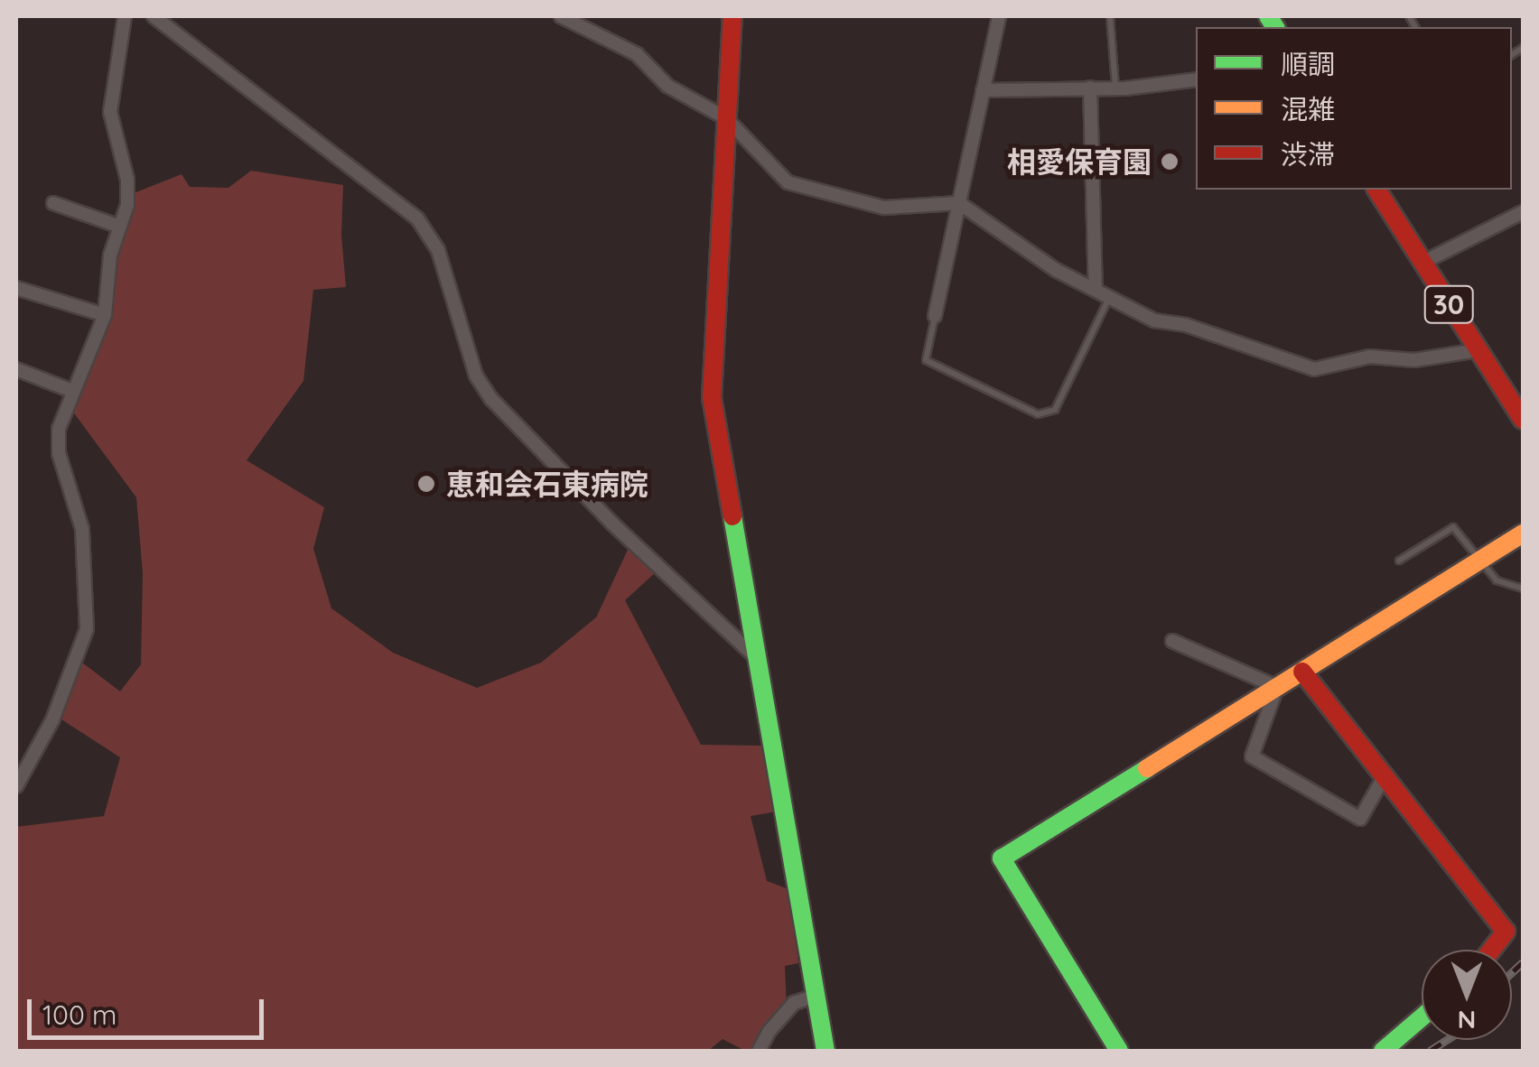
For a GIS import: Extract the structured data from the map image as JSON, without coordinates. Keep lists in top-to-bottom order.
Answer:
{
  "streets": {
    "street": ["30"]
  },
  "places": ["相愛保育園", "恵和会石東病院"],
  "legend": ["順調", "混雑", "渋滞"],
  "scale_bar": "100 m",
  "north": "bottom"
}
